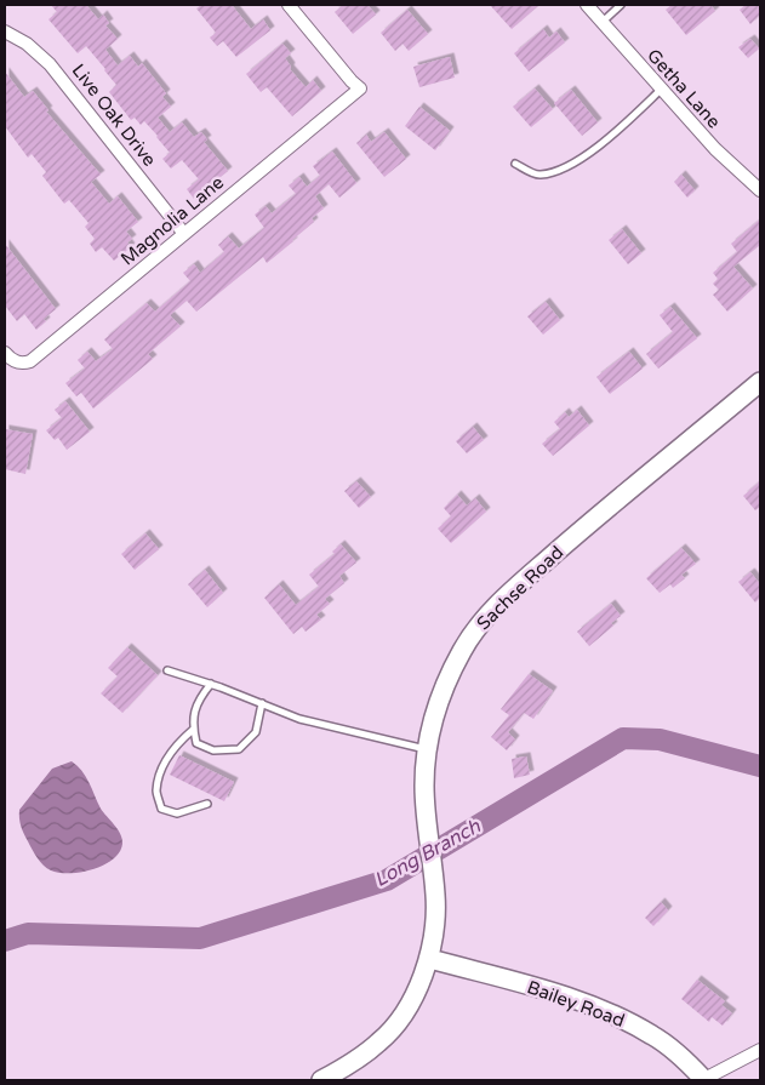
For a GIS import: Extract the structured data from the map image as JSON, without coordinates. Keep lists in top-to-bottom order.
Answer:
{
  "streets": {
    "main road": ["Sachse Road", "Bailey Road"],
    "street": ["Getha Lane", "Live Oak Drive", "Magnolia Lane"]
  },
  "crossings": [
    ["Live Oak Drive", "Magnolia Lane"],
    ["Sachse Road", "Bailey Road"]
  ],
  "water": ["Long Branch"]
}
